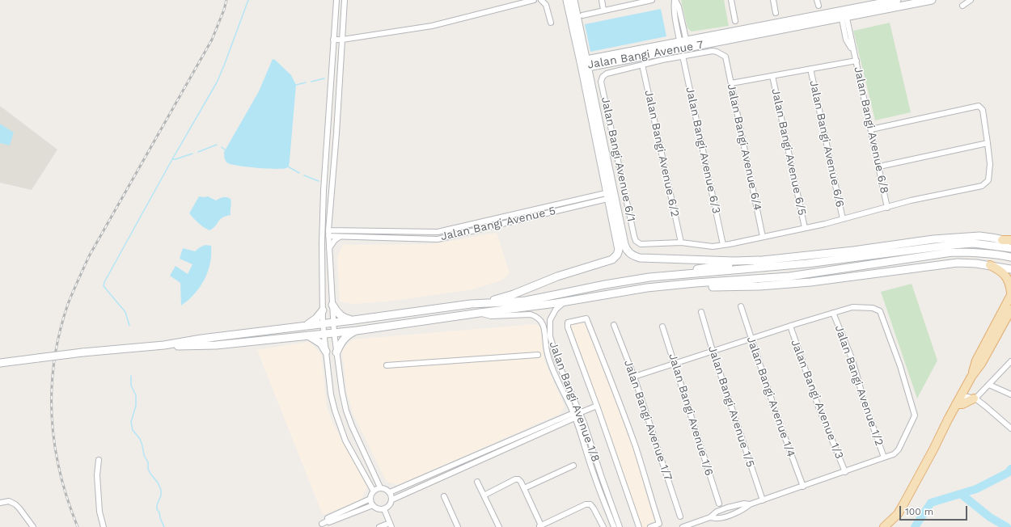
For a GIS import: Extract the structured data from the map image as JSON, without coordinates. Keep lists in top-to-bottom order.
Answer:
{
  "streets": {
    "main road": ["Jalan Bangi Avenue 7"],
    "street": [
      "Jalan Bangi Avenue 6/8",
      "Jalan Bangi Avenue 6/6",
      "Jalan Bangi Avenue 6/4",
      "Jalan Bangi Avenue 6/3",
      "Jalan Bangi Avenue 6/5",
      "Jalan Bangi Avenue 6/2",
      "Jalan Bangi Avenue 6/1",
      "Jalan Bangi Avenue 5",
      "Jalan Bangi Avenue 1/2",
      "Jalan Bangi Avenue 1/4",
      "Jalan Bangi Avenue 1/3",
      "Jalan Bangi Avenue 1/8",
      "Jalan Bangi Avenue 1/5",
      "Jalan Bangi Avenue 1/6",
      "Jalan Bangi Avenue 1/7"
    ]
  },
  "crossings": [
    ["Jalan Bangi Avenue 7", "Jalan Bangi Avenue 6/8"],
    ["Jalan Bangi Avenue 7", "Jalan Bangi Avenue 6/4"],
    ["Jalan Bangi Avenue 7", "Jalan Bangi Avenue 6/3"],
    ["Jalan Bangi Avenue 6/4", "Jalan Bangi Avenue 6/3"],
    ["Jalan Bangi Avenue 6/2", "Jalan Bangi Avenue 6/1"]
  ],
  "scale_bar": "100 m"
}
